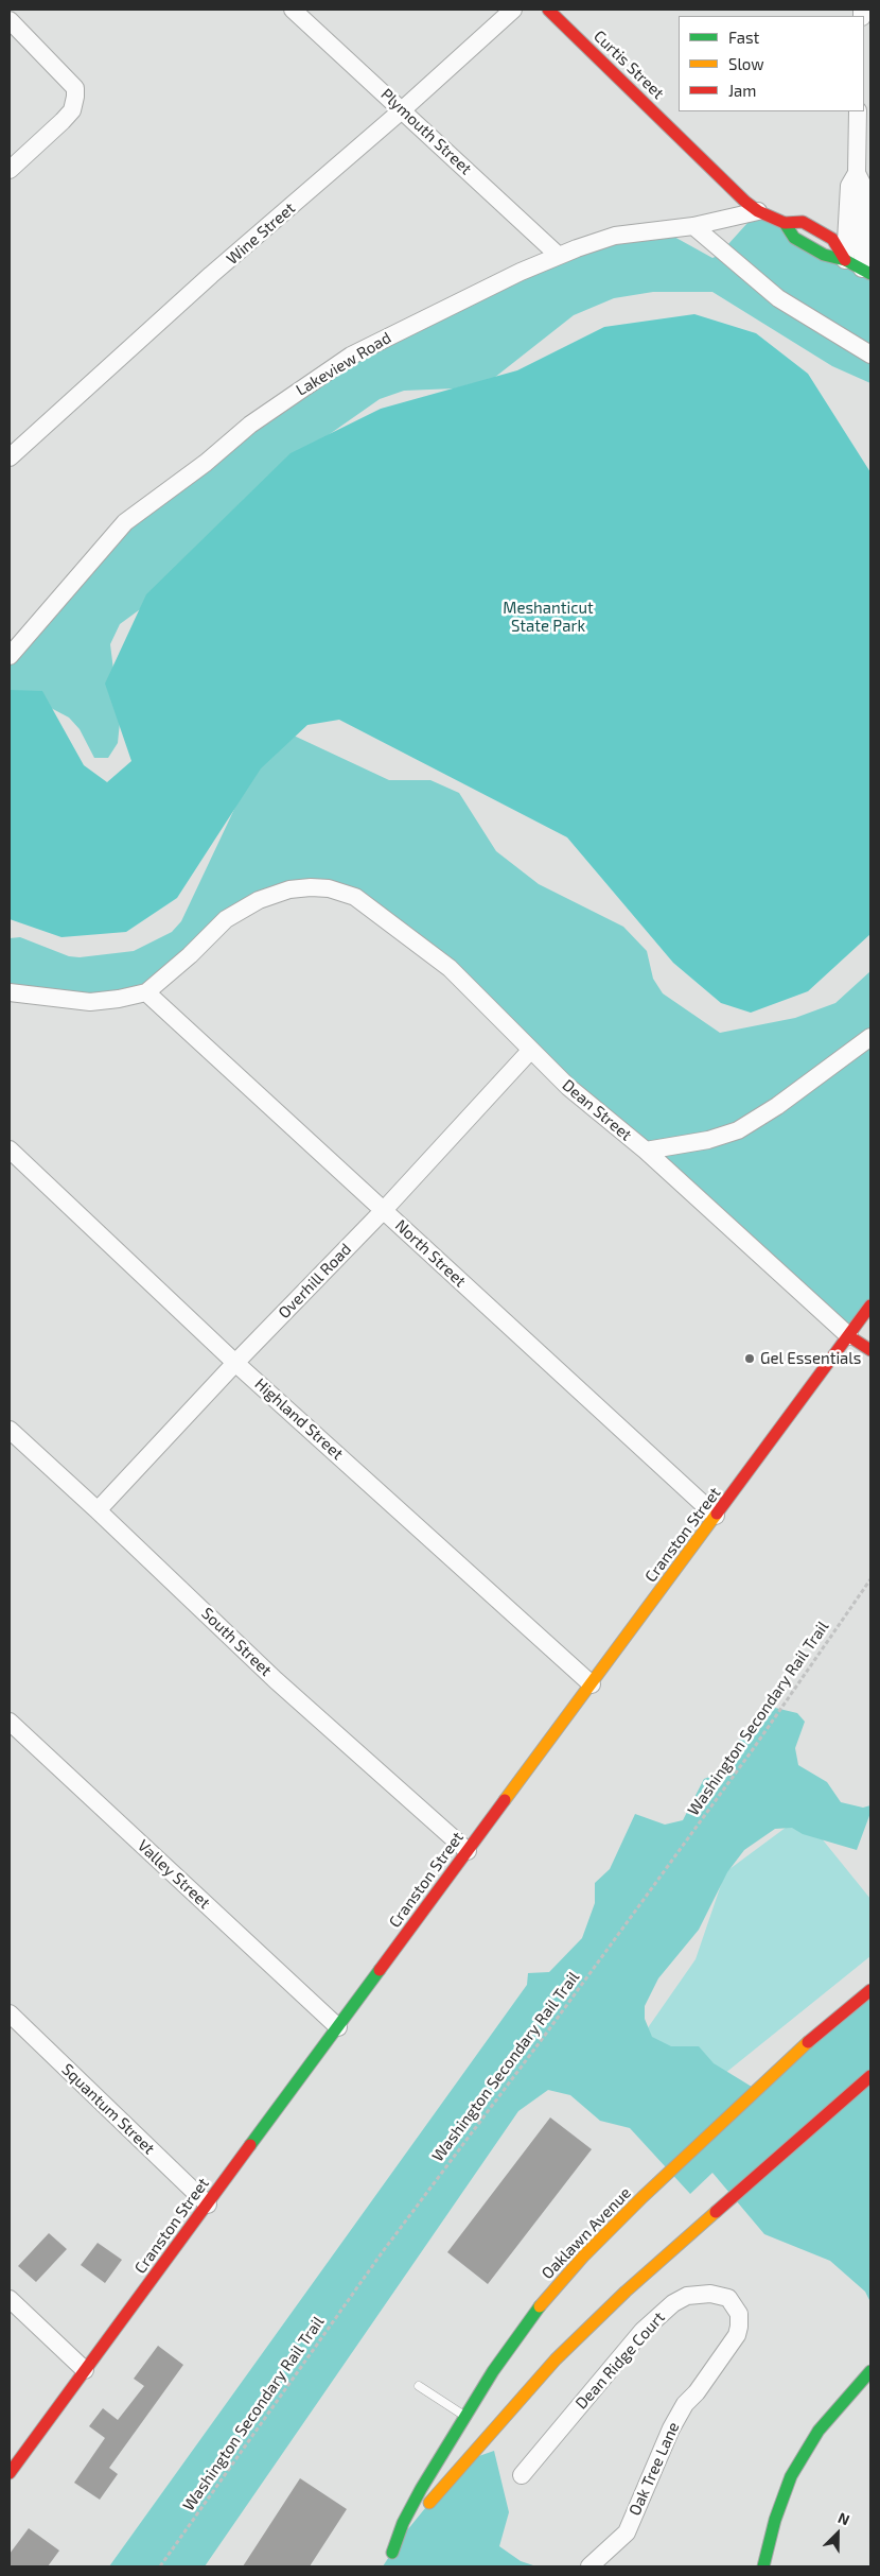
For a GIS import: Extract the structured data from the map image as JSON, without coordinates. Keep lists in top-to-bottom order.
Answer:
{
  "streets": {
    "street": [
      "Curtis Street",
      "Plymouth Street",
      "Wine Street",
      "Lakeview Road",
      "Dean Street",
      "North Street",
      "Overhill Road",
      "Highland Street",
      "Cranston Street",
      "South Street",
      "Valley Street",
      "Squantum Street",
      "Oaklawn Avenue",
      "Dean Ridge Court",
      "Oak Tree Lane"
    ],
    "path": ["Washington Secondary Rail Trail"]
  },
  "crossings": [
    ["Curtis Street", "Lakeview Road"],
    ["Plymouth Street", "Wine Street"],
    ["Plymouth Street", "Lakeview Road"],
    ["Dean Street", "North Street"],
    ["Dean Street", "Overhill Road"],
    ["Dean Street", "Cranston Street"],
    ["North Street", "Overhill Road"],
    ["North Street", "Cranston Street"],
    ["Overhill Road", "Highland Street"],
    ["Overhill Road", "South Street"],
    ["Highland Street", "Cranston Street"],
    ["Cranston Street", "South Street"],
    ["Cranston Street", "Valley Street"],
    ["Cranston Street", "Squantum Street"],
    ["Dean Ridge Court", "Oak Tree Lane"]
  ],
  "parks": ["Meshanticut State Park"],
  "places": ["Gel Essentials"],
  "legend": ["Fast", "Slow", "Jam"],
  "north": "top right"
}
